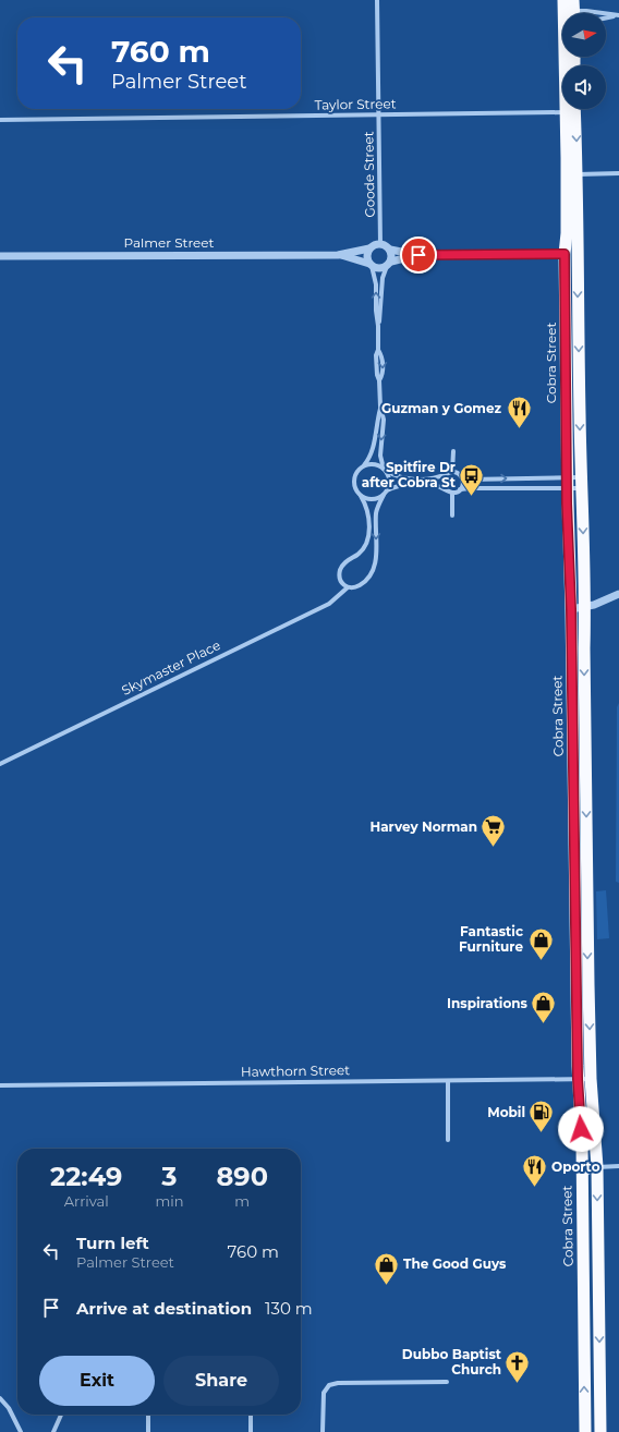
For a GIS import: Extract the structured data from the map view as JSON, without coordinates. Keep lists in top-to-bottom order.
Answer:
{
  "streets": {
    "highway": ["Cobra Street"],
    "street": [
      "Taylor Street",
      "Goode Street",
      "Palmer Street",
      "Skymaster Place",
      "Hawthorn Street"
    ]
  },
  "crossings": [
    ["Taylor Street", "Goode Street"],
    ["Taylor Street", "Cobra Street"],
    ["Goode Street", "Palmer Street"],
    ["Cobra Street", "Hawthorn Street"]
  ],
  "places": {
    "restaurant": ["Guzman y Gomez", "Oporto"],
    "bus stop": ["Spitfire Dr after Cobra St"],
    "supermarket": ["Harvey Norman"],
    "shop": ["Fantastic Furniture", "Inspirations", "The Good Guys"],
    "fuel station": ["Mobil"],
    "church": ["Dubbo Baptist Church"]
  },
  "north": "right",
  "page": {
    "turn": ["760 m", "Palmer Street"],
    "eta": [
      "22:49",
      "Arrival",
      "3",
      "min",
      "890",
      "m"
    ],
    "list": [
      {
        "name": "Turn left",
        "note": "Palmer Street",
        "value": "760 m"
      },
      {
        "name": "Arrive at destination",
        "value": "130 m"
      }
    ],
    "buttons": ["Exit", "Share"]
  }
}
